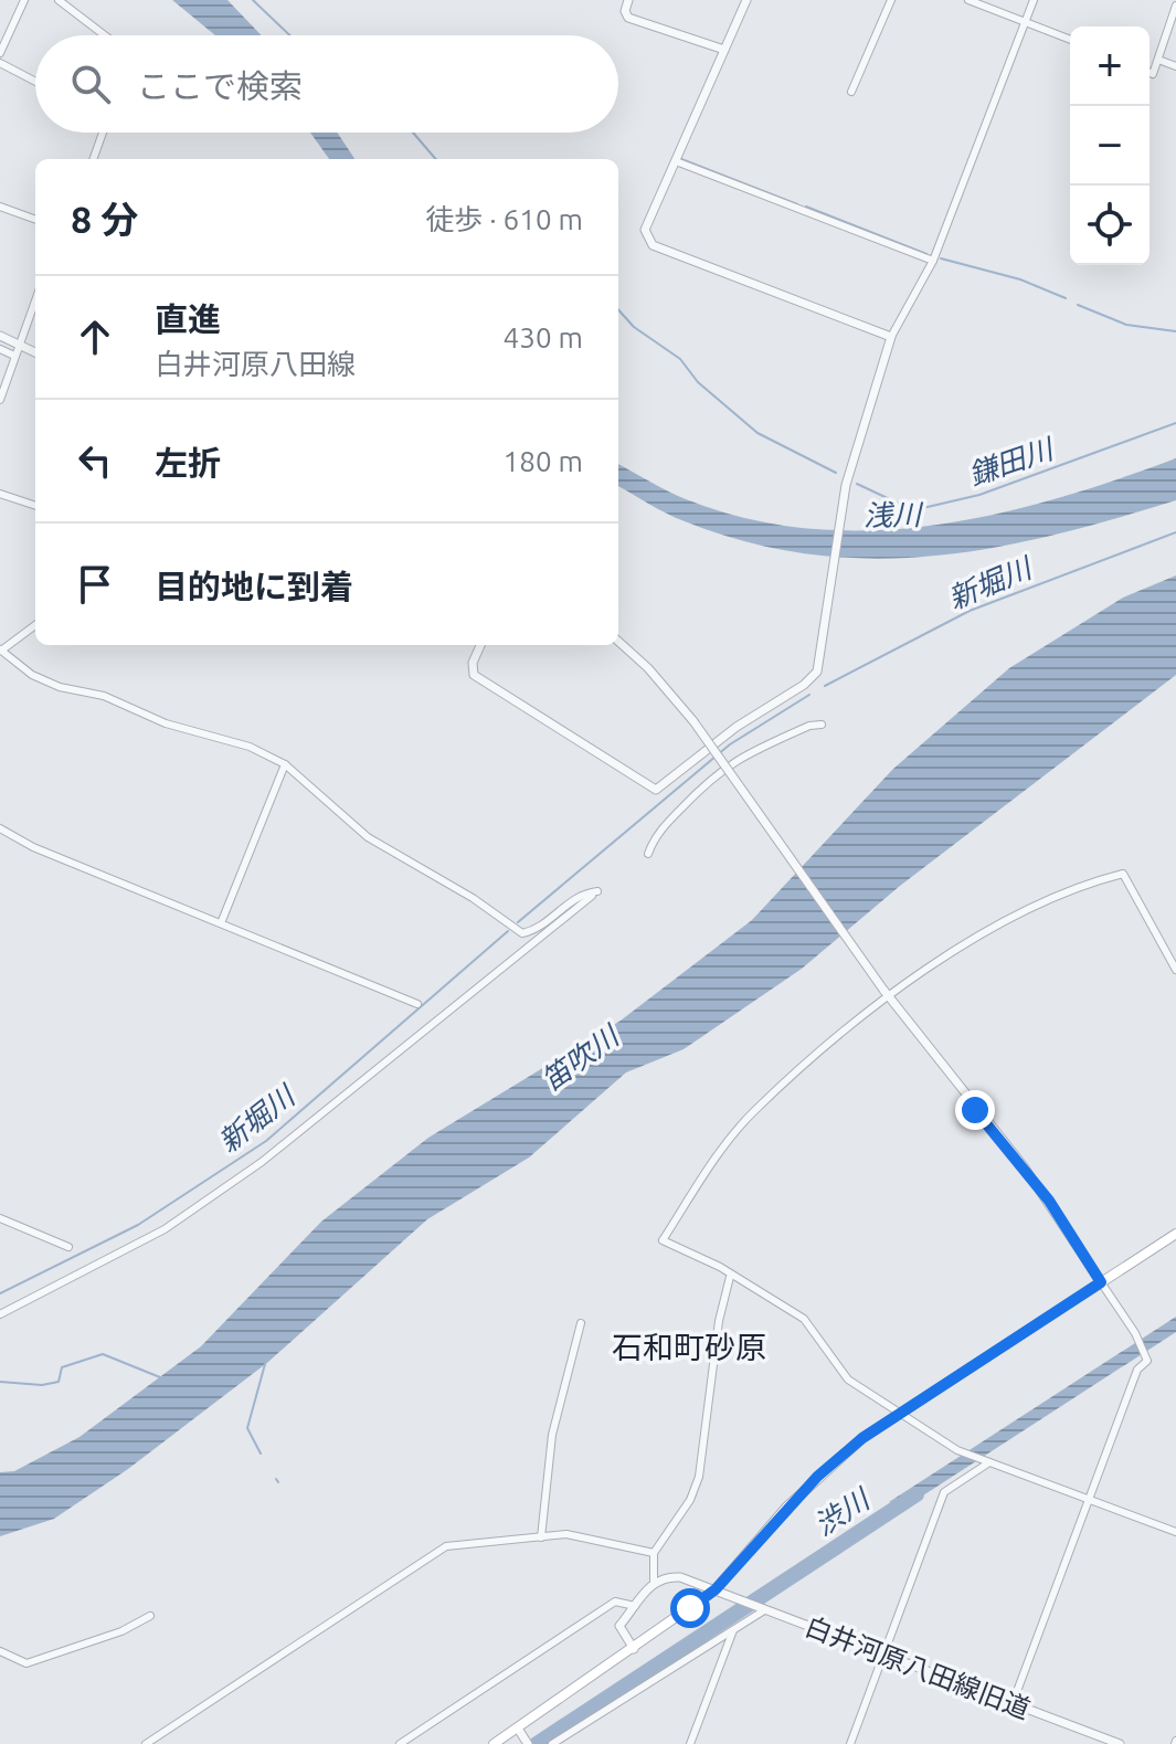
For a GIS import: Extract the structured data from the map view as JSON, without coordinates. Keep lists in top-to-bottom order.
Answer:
{
  "streets": {
    "street": ["白井河原八田線旧道"]
  },
  "districts": ["石和町砂原"],
  "water": [
    "鎌田川",
    "浅川",
    "新堀川",
    "笛吹川",
    "渋川"
  ],
  "page": {
    "map_buttons": ["+", "−"],
    "search": "ここで検索",
    "heading": ["8 分", "徒歩 · 610 m"],
    "list": [
      ["直進", "白井河原八田線", "430 m"],
      ["左折", "180 m"],
      "目的地に到着"
    ]
  }
}
